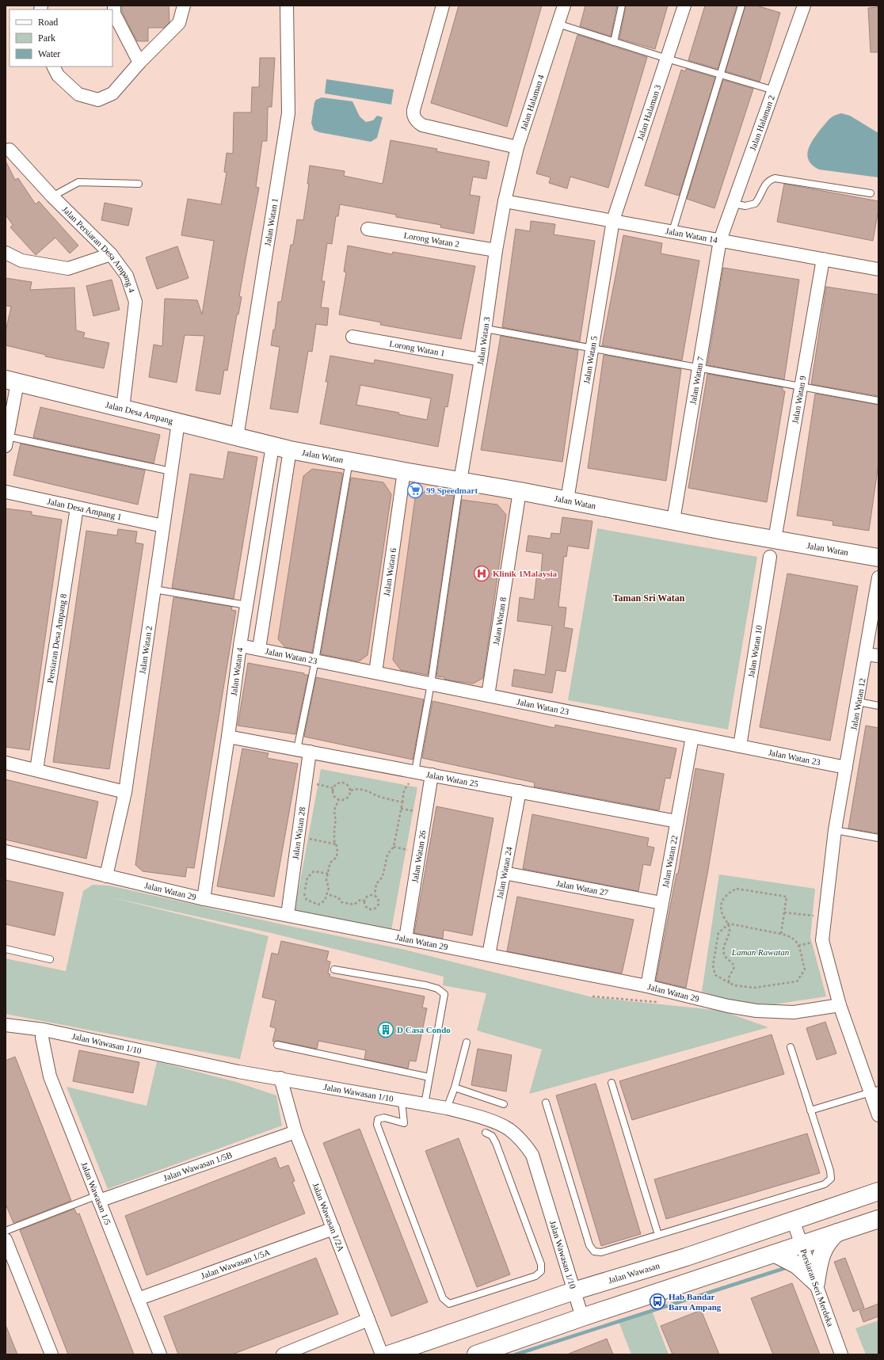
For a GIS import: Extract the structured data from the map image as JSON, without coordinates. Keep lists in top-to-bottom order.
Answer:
{
  "streets": {
    "main road": ["Jalan Desa Ampang", "Jalan Watan", "Jalan Wawasan"],
    "street": [
      "Jalan Halaman 4",
      "Jalan Halaman 3",
      "Jalan Halaman 2",
      "Jalan Watan 1",
      "Jalan Watan 14",
      "Lorong Watan 2",
      "Jalan Persiaran Desa Ampang 4",
      "Jalan Watan 3",
      "Lorong Watan 1",
      "Jalan Watan 5",
      "Jalan Watan 7",
      "Jalan Watan 9",
      "Jalan Desa Ampang 1",
      "Jalan Watan 6",
      "Jalan Watan 8",
      "Persiaran Desa Ampang 8",
      "Jalan Watan 2",
      "Jalan Watan 10",
      "Jalan Watan 23",
      "Jalan Watan 4",
      "Jalan Watan 12",
      "Jalan Watan 25",
      "Jalan Watan 28",
      "Jalan Watan 26",
      "Jalan Watan 22",
      "Jalan Watan 24",
      "Jalan Watan 27",
      "Jalan Watan 29",
      "Jalan Wawasan 1/10",
      "Jalan Wawasan 1/5B",
      "Jalan Wawasan 1/5",
      "Jalan Wawasan 1/2A",
      "Jalan Wawasan 1/5A",
      "Persiaran Seri Merdeka"
    ]
  },
  "crossings": [
    ["Jalan Halaman 4", "Jalan Watan 14"],
    ["Jalan Halaman 4", "Jalan Watan 3"],
    ["Jalan Halaman 3", "Jalan Watan 14"],
    ["Jalan Halaman 3", "Jalan Watan 5"],
    ["Jalan Halaman 2", "Jalan Watan 14"],
    ["Jalan Halaman 2", "Jalan Watan 7"],
    ["Jalan Watan 1", "Jalan Desa Ampang"],
    ["Jalan Watan 14", "Jalan Watan 3"],
    ["Jalan Watan 14", "Jalan Watan 5"],
    ["Jalan Watan 14", "Jalan Watan 7"],
    ["Jalan Watan 14", "Jalan Watan 9"],
    ["Lorong Watan 2", "Jalan Watan 3"],
    ["Jalan Persiaran Desa Ampang 4", "Jalan Desa Ampang"],
    ["Jalan Watan 3", "Lorong Watan 1"],
    ["Jalan Watan 3", "Jalan Watan"],
    ["Jalan Watan 5", "Jalan Watan"],
    ["Jalan Watan 7", "Jalan Watan"],
    ["Jalan Watan 9", "Jalan Watan"],
    ["Jalan Desa Ampang", "Jalan Watan"],
    ["Jalan Desa Ampang", "Jalan Watan 2"],
    ["Jalan Desa Ampang", "Jalan Watan 4"],
    ["Jalan Watan", "Jalan Watan 6"],
    ["Jalan Watan", "Jalan Watan 8"],
    ["Jalan Watan", "Jalan Watan 4"],
    ["Jalan Desa Ampang 1", "Persiaran Desa Ampang 8"],
    ["Jalan Desa Ampang 1", "Jalan Watan 2"],
    ["Jalan Watan 6", "Jalan Watan 23"],
    ["Jalan Watan 8", "Jalan Watan 23"],
    ["Jalan Watan 2", "Jalan Watan 29"],
    ["Jalan Watan 10", "Jalan Watan 23"],
    ["Jalan Watan 23", "Jalan Watan 4"],
    ["Jalan Watan 23", "Jalan Watan 12"],
    ["Jalan Watan 23", "Jalan Watan 22"],
    ["Jalan Watan 4", "Jalan Watan 25"],
    ["Jalan Watan 4", "Jalan Watan 29"],
    ["Jalan Watan 12", "Jalan Watan 29"],
    ["Jalan Watan 25", "Jalan Watan 28"],
    ["Jalan Watan 25", "Jalan Watan 26"],
    ["Jalan Watan 25", "Jalan Watan 22"],
    ["Jalan Watan 25", "Jalan Watan 24"],
    ["Jalan Watan 28", "Jalan Watan 29"],
    ["Jalan Watan 26", "Jalan Watan 29"],
    ["Jalan Watan 22", "Jalan Watan 27"],
    ["Jalan Watan 22", "Jalan Watan 29"],
    ["Jalan Watan 24", "Jalan Watan 27"],
    ["Jalan Watan 24", "Jalan Watan 29"],
    ["Jalan Wawasan 1/10", "Jalan Wawasan 1/5"],
    ["Jalan Wawasan 1/10", "Jalan Wawasan 1/2A"],
    ["Jalan Wawasan 1/10", "Jalan Wawasan"],
    ["Jalan Wawasan 1/5B", "Jalan Wawasan 1/5"],
    ["Jalan Wawasan 1/5B", "Jalan Wawasan 1/2A"],
    ["Jalan Wawasan 1/5", "Jalan Wawasan 1/5A"],
    ["Jalan Wawasan 1/2A", "Jalan Wawasan 1/5A"],
    ["Jalan Wawasan", "Persiaran Seri Merdeka"]
  ],
  "districts": ["Taman Sri Watan"],
  "parks": ["Laman Rawatan"],
  "places": {
    "supermarket": ["99 Speedmart"],
    "hospital": ["Klinik 1Malaysia"],
    "building": ["D Casa Condo"],
    "bus stop": ["Hab Bandar Baru Ampang"]
  },
  "legend": ["Road", "Park", "Water"]
}
